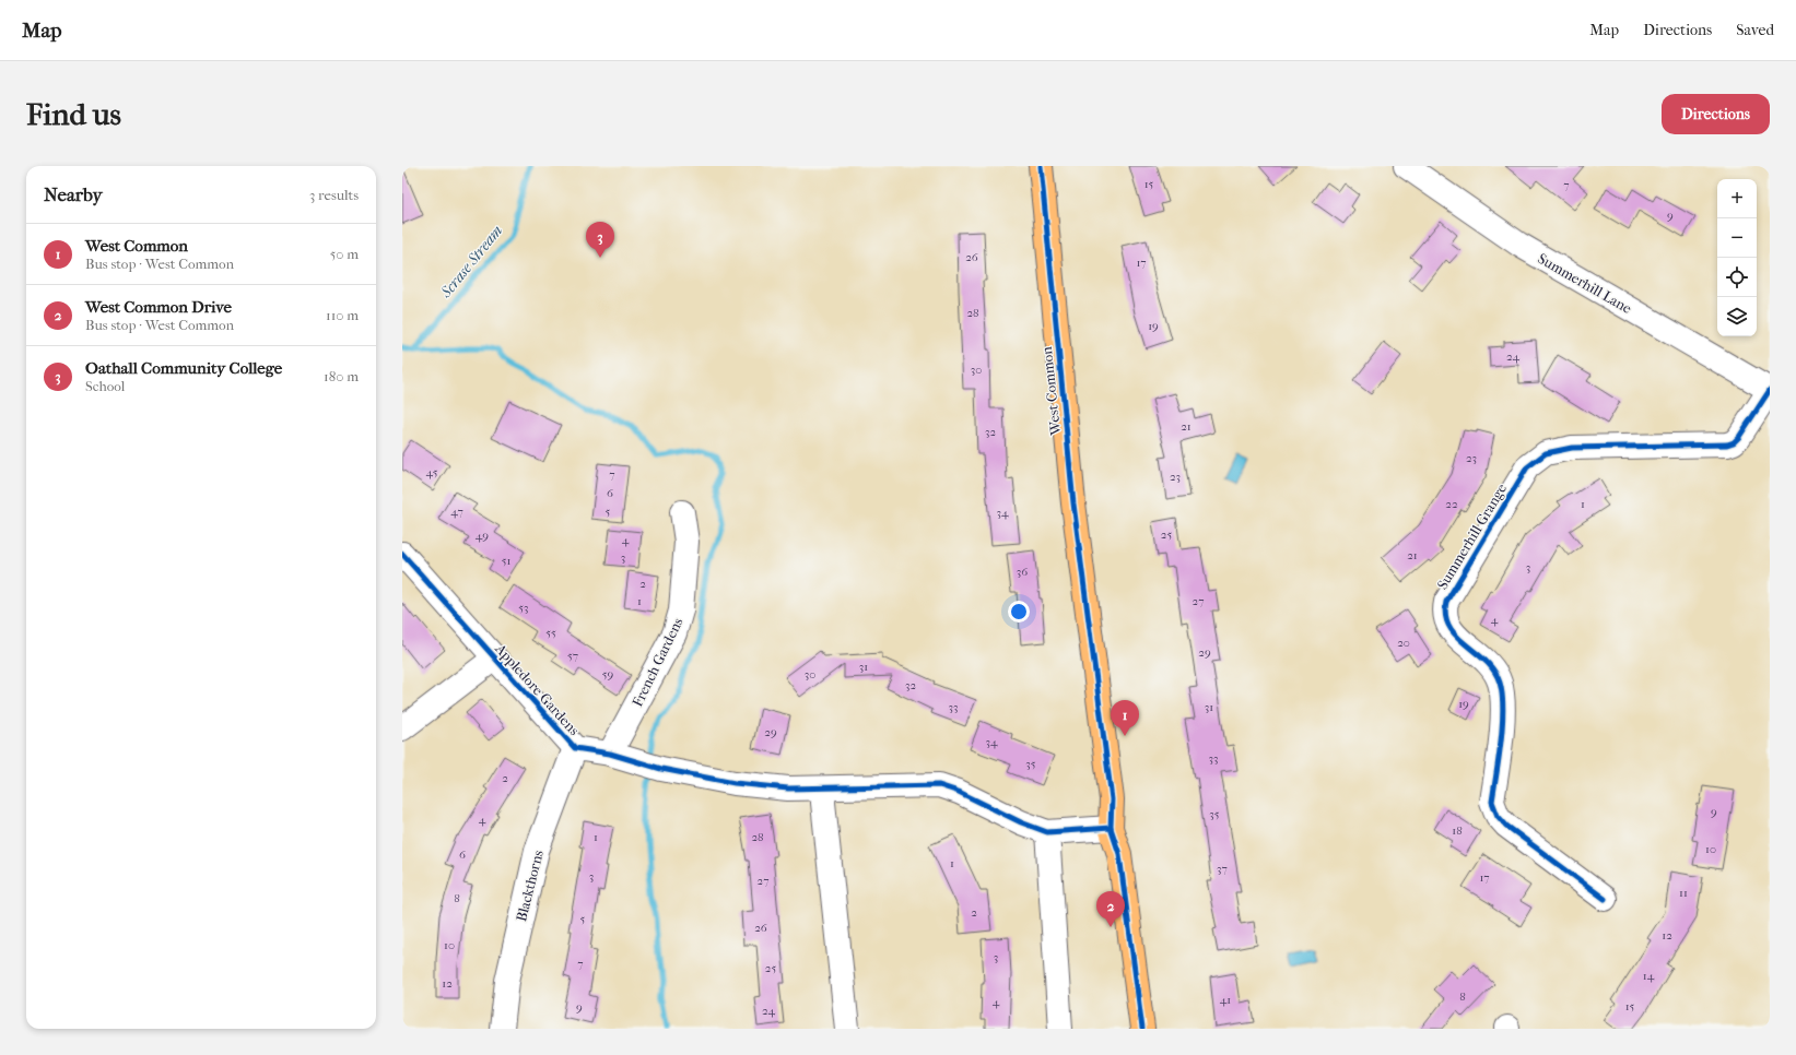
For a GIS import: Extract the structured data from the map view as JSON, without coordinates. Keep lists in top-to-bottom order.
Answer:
{
  "streets": {
    "main road": ["West Common"],
    "street": [
      "Summerhill Lane",
      "Summerhill Grange",
      "French Gardens",
      "Appledore Gardens",
      "Blackthorns"
    ]
  },
  "crossings": [
    ["Summerhill Lane", "Summerhill Grange"],
    ["French Gardens", "Appledore Gardens"],
    ["Appledore Gardens", "Blackthorns"]
  ],
  "water": ["Scrase Stream"],
  "house_numbers": [
    "15",
    "7",
    "9",
    "26",
    "17",
    "28",
    "19",
    "24",
    "30",
    "21",
    "32",
    "23",
    "45",
    "7",
    "23",
    "6",
    "22",
    "1",
    "47",
    "5",
    "34",
    "25",
    "49",
    "4",
    "21",
    "3",
    "51",
    "3",
    "36",
    "2",
    "1",
    "27",
    "53",
    "4",
    "55",
    "20",
    "29",
    "57",
    "31",
    "59",
    "30",
    "32",
    "19",
    "33",
    "31",
    "29",
    "34",
    "33",
    "35",
    "2",
    "9",
    "35",
    "4",
    "18",
    "1",
    "28",
    "10",
    "6",
    "1",
    "37",
    "3",
    "17",
    "27",
    "11",
    "8",
    "2",
    "5",
    "26",
    "12",
    "10",
    "3",
    "7",
    "25",
    "14",
    "12",
    "8",
    "41",
    "4",
    "15",
    "9",
    "24"
  ],
  "page": {
    "header": "Map",
    "nav": ["Map", "Directions", "Saved"],
    "buttons": "Directions",
    "title": "Find us",
    "heading": ["Nearby", "3 results"],
    "map_buttons": ["+", "−"],
    "pins": ["3", "1", "2"],
    "list": [
      {
        "mark": "1",
        "name": "West Common",
        "note": "Bus stop · West Common",
        "value": "50 m"
      },
      {
        "mark": "2",
        "name": "West Common Drive",
        "note": "Bus stop · West Common",
        "value": "110 m"
      },
      {
        "mark": "3",
        "name": "Oathall Community College",
        "note": "School",
        "value": "180 m"
      }
    ]
  }
}
